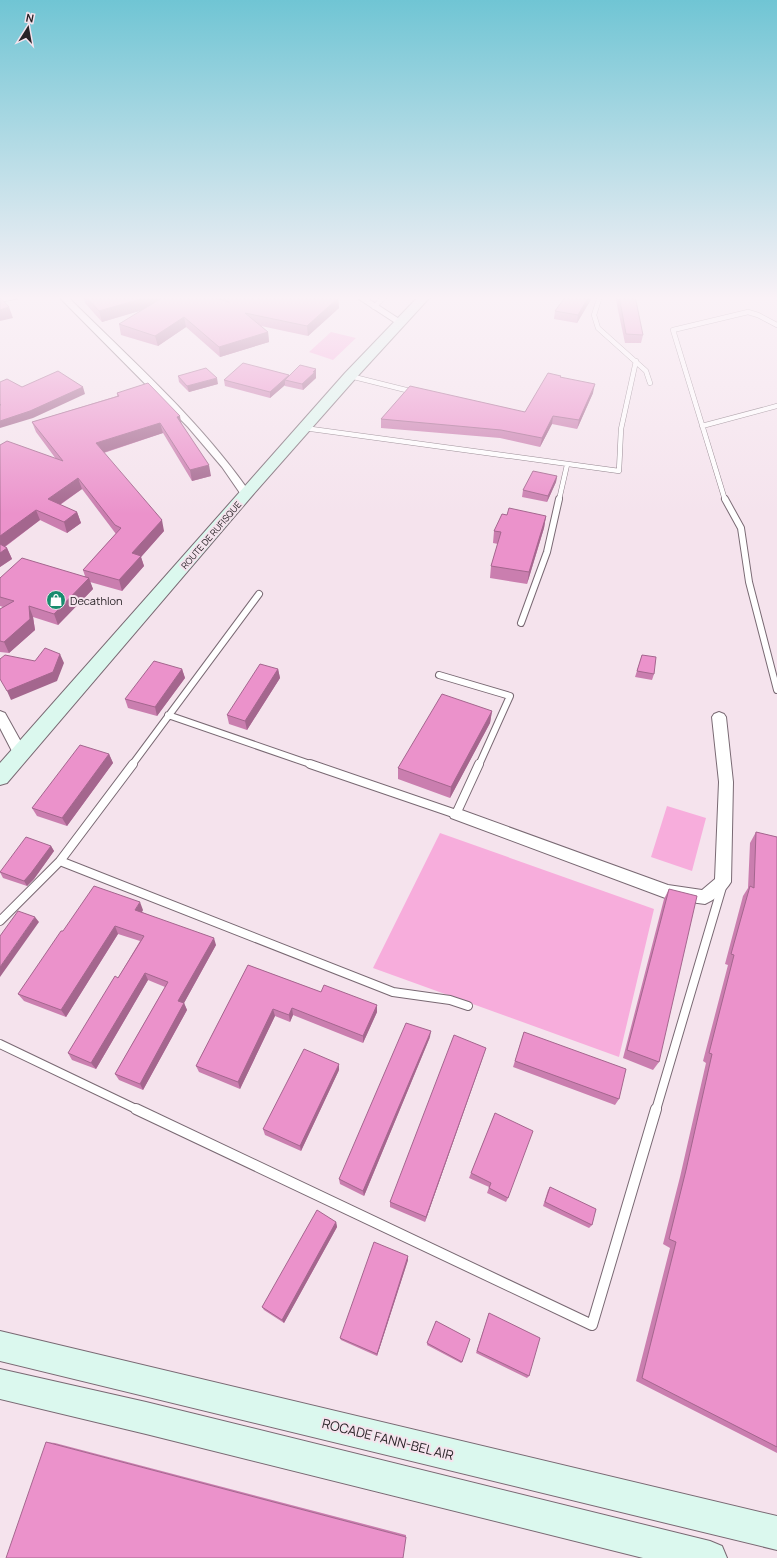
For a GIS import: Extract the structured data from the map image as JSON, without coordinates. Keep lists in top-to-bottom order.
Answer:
{
  "streets": {
    "main road": ["ROUTE DE RUFISQUE", "ROCADE FANN-BEL AIR"]
  },
  "places": {
    "shop": ["Decathlon"]
  },
  "north": "top"
}
